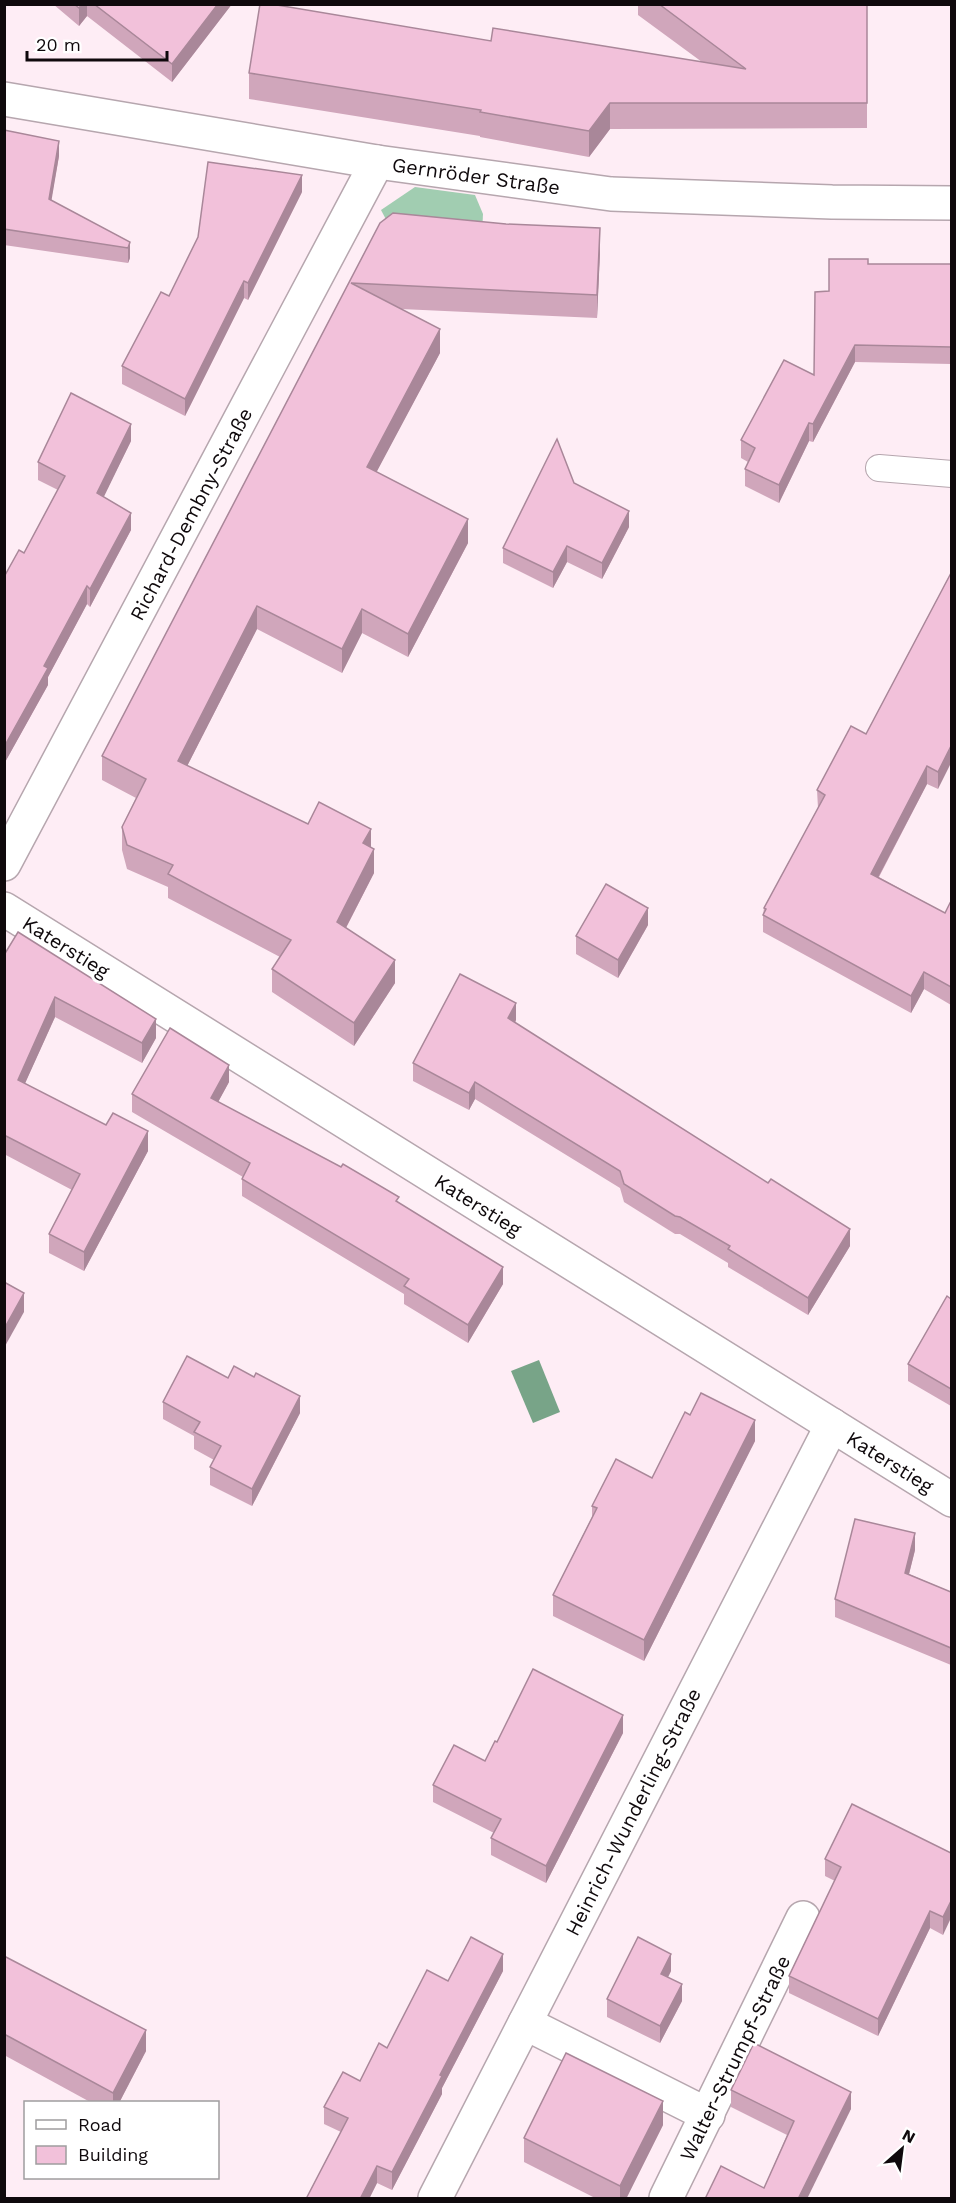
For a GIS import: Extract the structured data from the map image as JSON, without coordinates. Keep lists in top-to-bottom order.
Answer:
{
  "streets": {
    "street": [
      "Gernröder Straße",
      "Richard-Dembny-Straße",
      "Katerstieg",
      "Heinrich-Wunderling-Straße",
      "Walter-Strumpf-Straße"
    ]
  },
  "crossings": [
    ["Gernröder Straße", "Richard-Dembny-Straße"],
    ["Katerstieg", "Heinrich-Wunderling-Straße"]
  ],
  "legend": ["Road", "Building"],
  "scale_bar": "20 m",
  "north": "top right"
}
